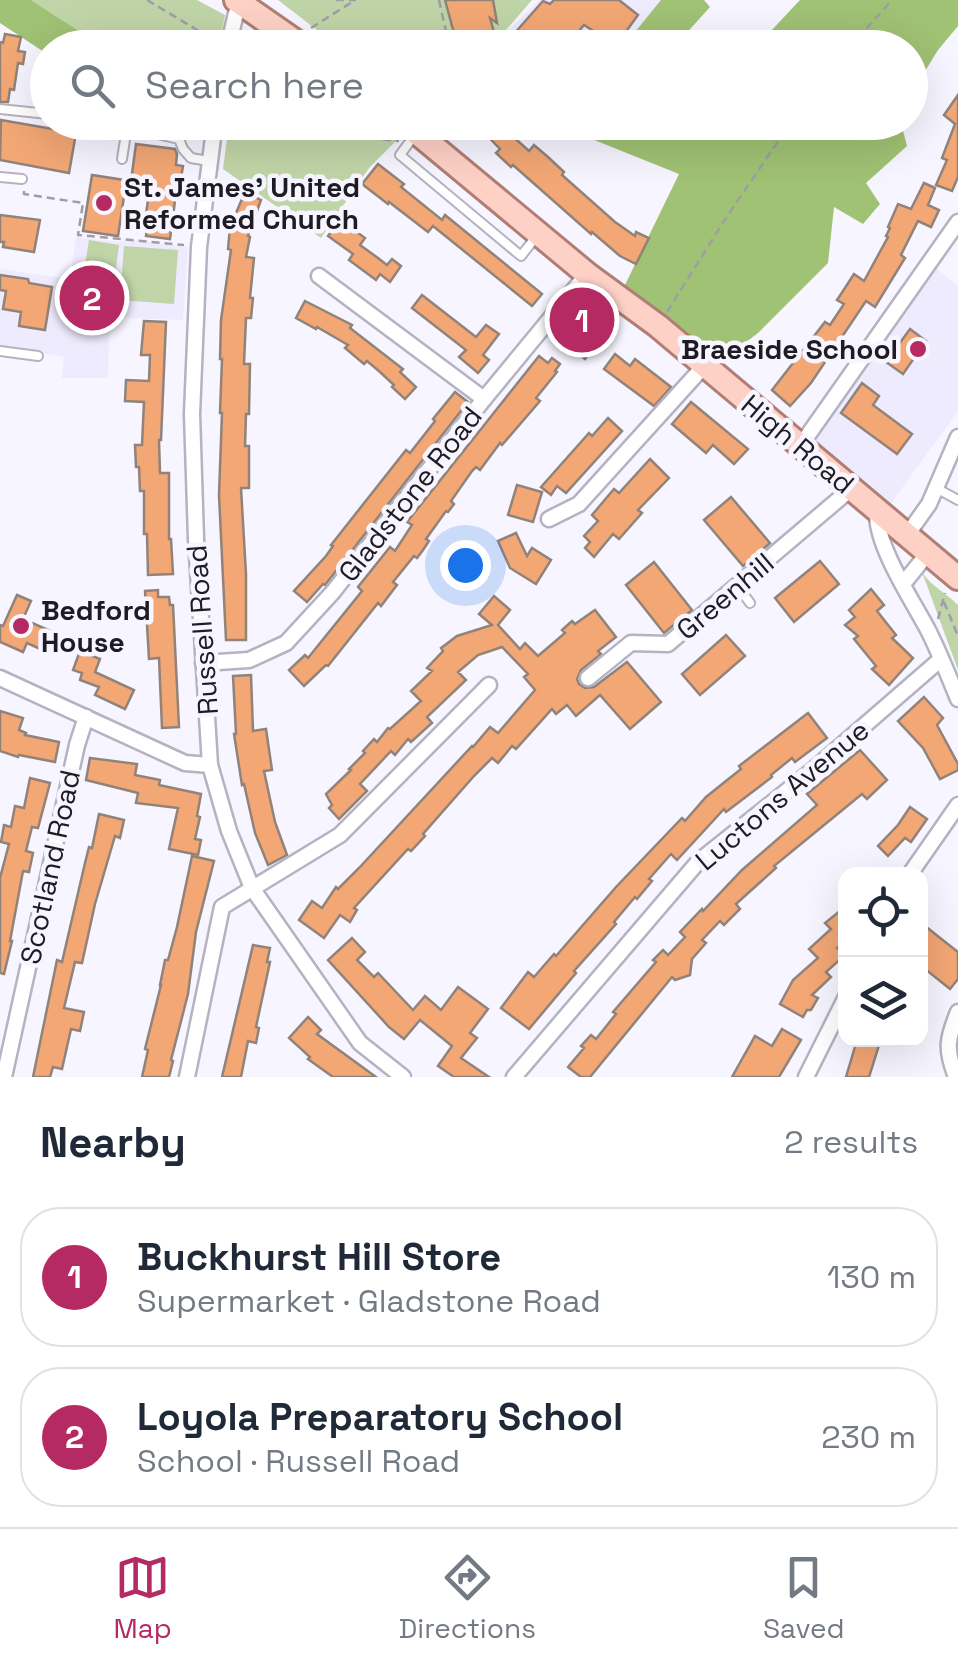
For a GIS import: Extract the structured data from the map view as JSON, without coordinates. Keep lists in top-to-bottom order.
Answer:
{
  "streets": {
    "main road": ["High Road"],
    "street": [
      "Gladstone Road",
      "Greenhill",
      "Russell Road",
      "Luctons Avenue",
      "Scotland Road"
    ]
  },
  "crossings": [
    ["High Road", "Gladstone Road"],
    ["High Road", "Greenhill"],
    ["Gladstone Road", "Russell Road"]
  ],
  "places": ["St. James' United Reformed Church", "Braeside School", "Bedford House"],
  "page": {
    "search": "Search here",
    "pins": ["2", "1"],
    "heading": ["Nearby", "2 results"],
    "list": [
      {
        "mark": "1",
        "name": "Buckhurst Hill Store",
        "note": "Supermarket · Gladstone Road",
        "value": "130 m"
      },
      {
        "mark": "2",
        "name": "Loyola Preparatory School",
        "note": "School · Russell Road",
        "value": "230 m"
      }
    ],
    "nav": ["Map", "Directions", "Saved"]
  }
}
